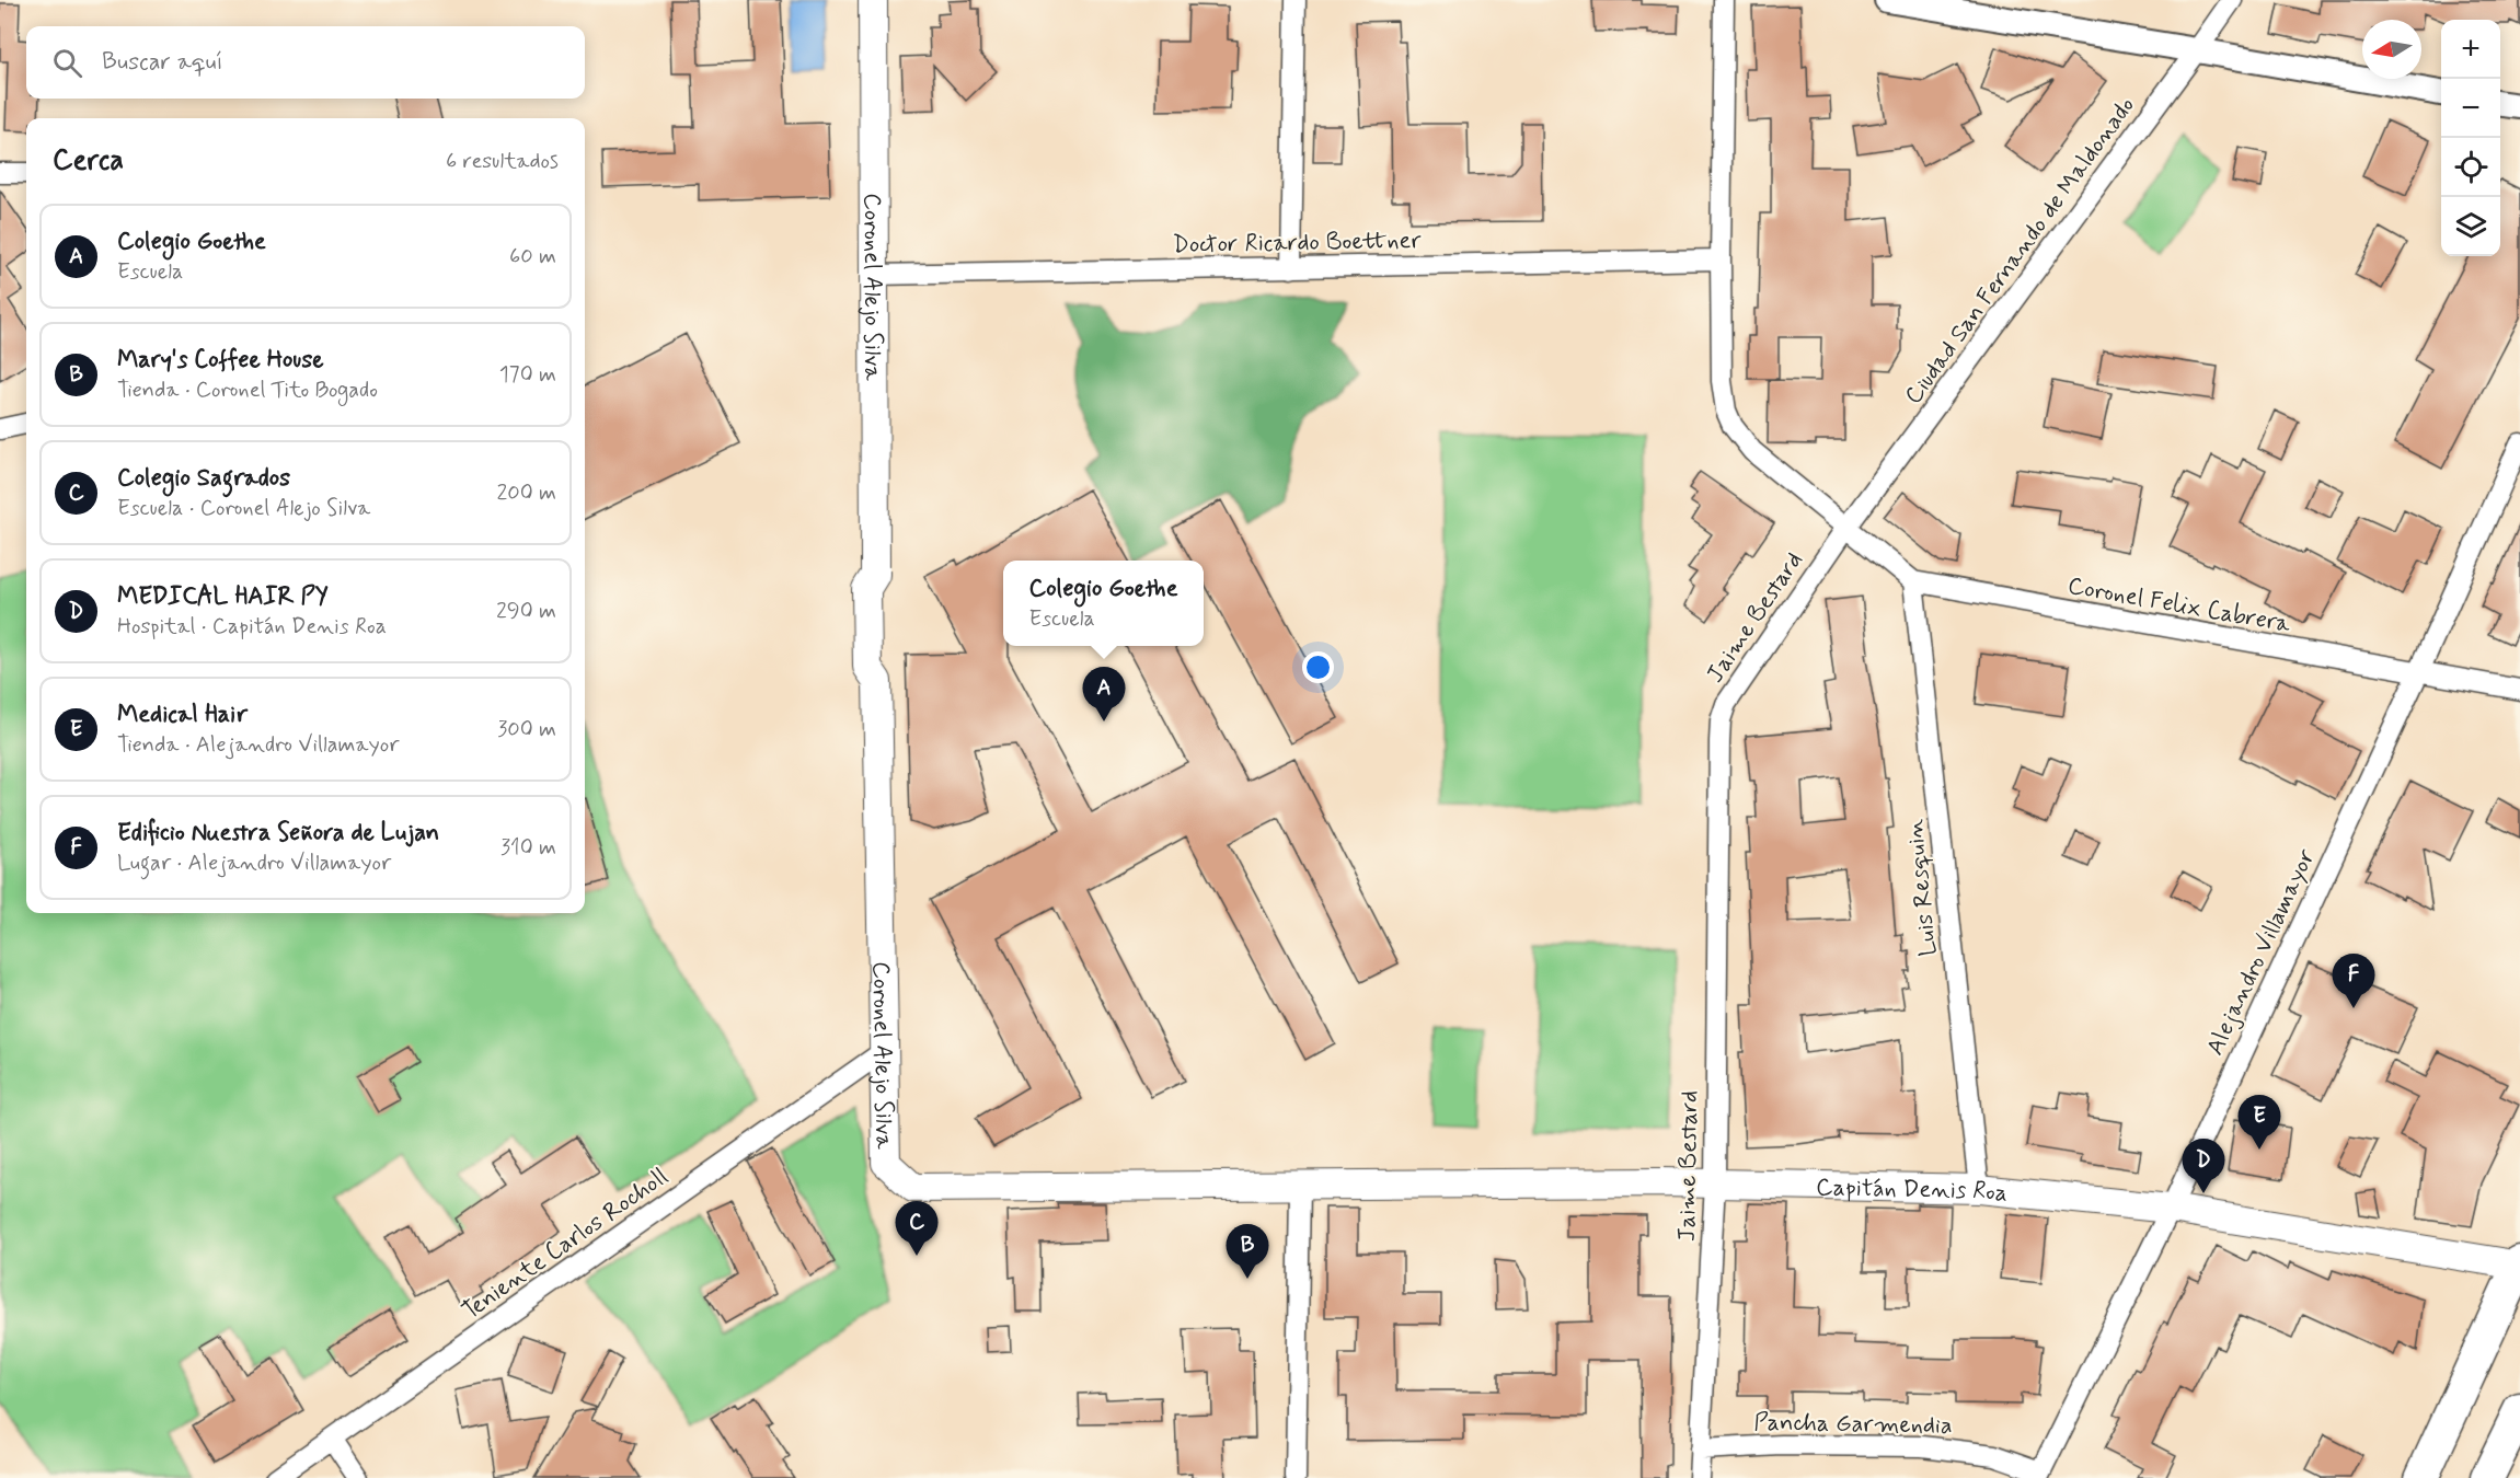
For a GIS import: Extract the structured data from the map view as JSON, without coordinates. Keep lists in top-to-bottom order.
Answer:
{
  "streets": {
    "main road": ["Coronel Alejo Silva", "Capitán Denis Roa"],
    "street": [
      "Doctor Ricardo Boettner",
      "Ciudad San Fernando de Maldonado",
      "Coronel Felix Cabrera",
      "Jaime Bestard",
      "Luis Resquin",
      "Alejandro Villamayor",
      "Teniente Carlos Rocholl",
      "Pancha Garmendia"
    ]
  },
  "crossings": [
    ["Doctor Ricardo Boettner", "Coronel Alejo Silva"],
    ["Ciudad San Fernando de Maldonado", "Coronel Felix Cabrera"],
    ["Ciudad San Fernando de Maldonado", "Jaime Bestard"],
    ["Coronel Alejo Silva", "Capitán Denis Roa"],
    ["Coronel Alejo Silva", "Teniente Carlos Rocholl"],
    ["Coronel Felix Cabrera", "Jaime Bestard"],
    ["Coronel Felix Cabrera", "Luis Resquin"],
    ["Coronel Felix Cabrera", "Alejandro Villamayor"],
    ["Jaime Bestard", "Capitán Denis Roa"],
    ["Jaime Bestard", "Pancha Garmendia"],
    ["Luis Resquin", "Capitán Denis Roa"],
    ["Alejandro Villamayor", "Capitán Denis Roa"],
    ["Alejandro Villamayor", "Pancha Garmendia"]
  ],
  "north": "left",
  "page": {
    "map_buttons": ["+", "−"],
    "search": "Buscar aquí",
    "heading": ["Cerca", "6 resultados"],
    "list": [
      {
        "mark": "A",
        "name": "Colegio Goethe",
        "note": "Escuela",
        "value": "60 m"
      },
      {
        "mark": "B",
        "name": "Mary's Coffee House",
        "note": "Tienda · Coronel Tito Bogado",
        "value": "170 m"
      },
      {
        "mark": "C",
        "name": "Colegio Sagrados",
        "note": "Escuela · Coronel Alejo Silva",
        "value": "200 m"
      },
      {
        "mark": "D",
        "name": "MEDICAL HAIR PY",
        "note": "Hospital · Capitán Denis Roa",
        "value": "290 m"
      },
      {
        "mark": "E",
        "name": "Medical Hair",
        "note": "Tienda · Alejandro Villamayor",
        "value": "300 m"
      },
      {
        "mark": "F",
        "name": "Edificio Nuestra Señora de Lujan",
        "note": "Lugar · Alejandro Villamayor",
        "value": "310 m"
      }
    ],
    "popup": ["Colegio Goethe", "Escuela"],
    "pins": [
      "A",
      "F",
      "E",
      "D",
      "C",
      "B"
    ]
  }
}
